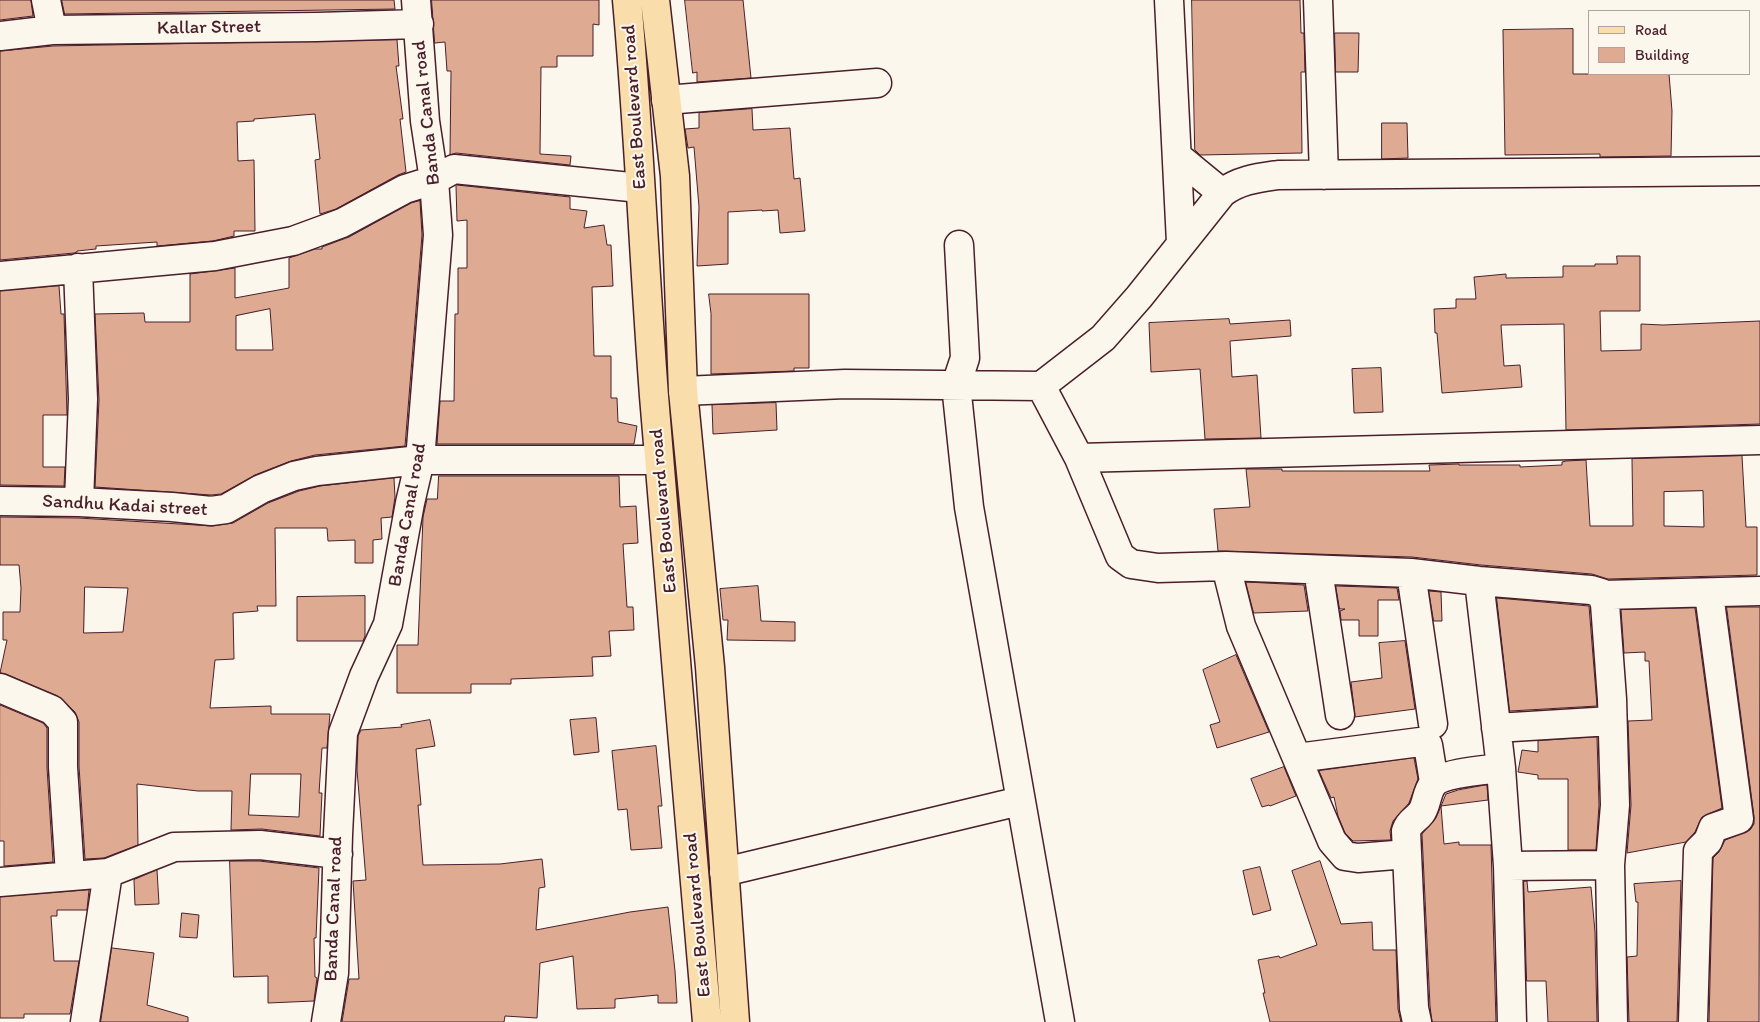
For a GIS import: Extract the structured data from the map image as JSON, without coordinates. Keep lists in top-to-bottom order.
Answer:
{
  "streets": {
    "main road": ["East Boulevard road"],
    "street": ["Kallar Street", "Banda Canal road", "Sandhu Kadai street"]
  },
  "crossings": [
    ["Kallar Street", "Banda Canal road"],
    ["East Boulevard road", "Sandhu Kadai street"],
    ["Banda Canal road", "Sandhu Kadai street"]
  ],
  "legend": ["Road", "Building"]
}
